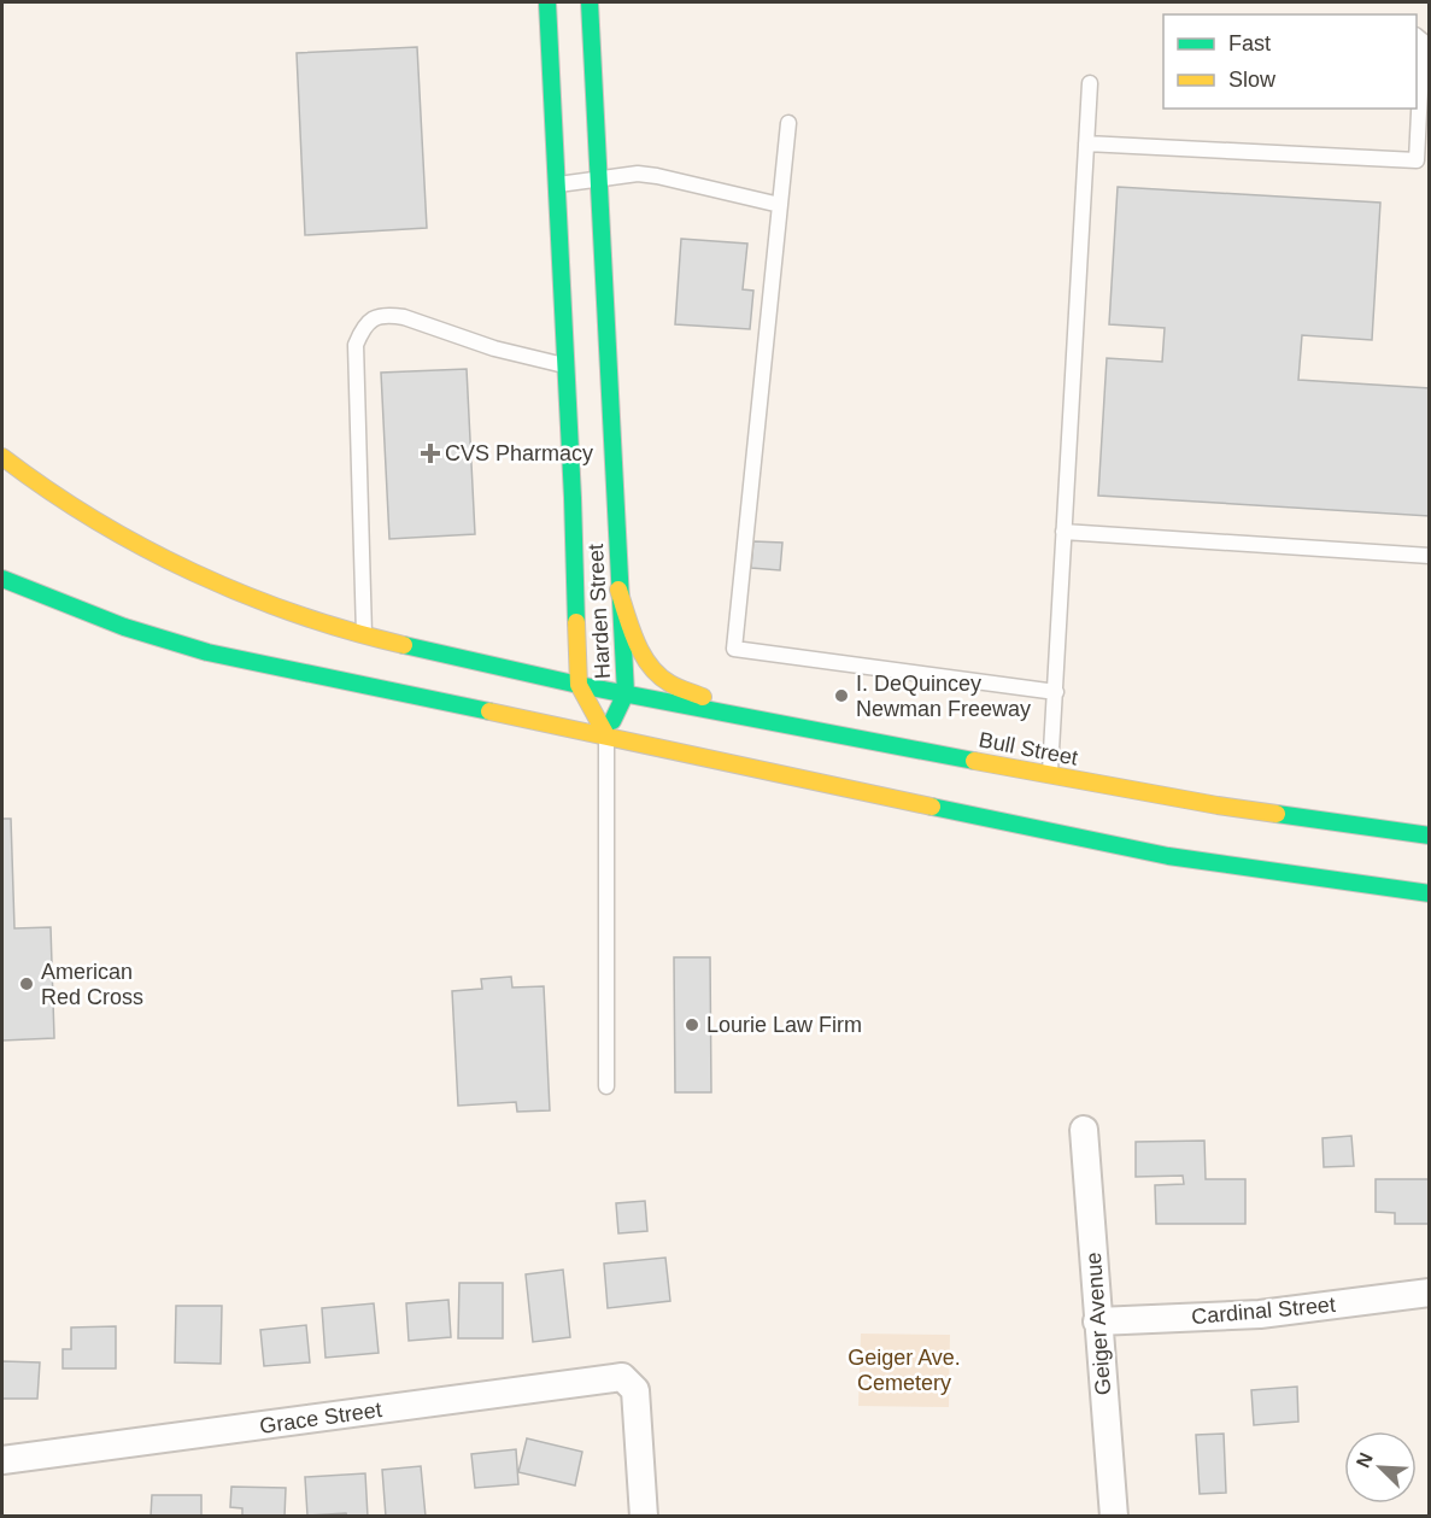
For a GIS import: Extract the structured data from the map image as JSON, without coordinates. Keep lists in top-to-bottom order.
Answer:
{
  "streets": {
    "main road": ["Harden Street", "Bull Street"],
    "street": ["Cardinal Street", "Geiger Avenue", "Grace Street"]
  },
  "crossings": [
    ["Harden Street", "Bull Street"],
    ["Cardinal Street", "Geiger Avenue"]
  ],
  "parks": ["Geiger Ave. Cemetery"],
  "places": {
    "health": ["CVS Pharmacy"],
    "other": ["I. DeQuincey Newman Freeway", "American Red Cross", "Lourie Law Firm"]
  },
  "legend": ["Fast", "Slow"],
  "north": "top left"
}
